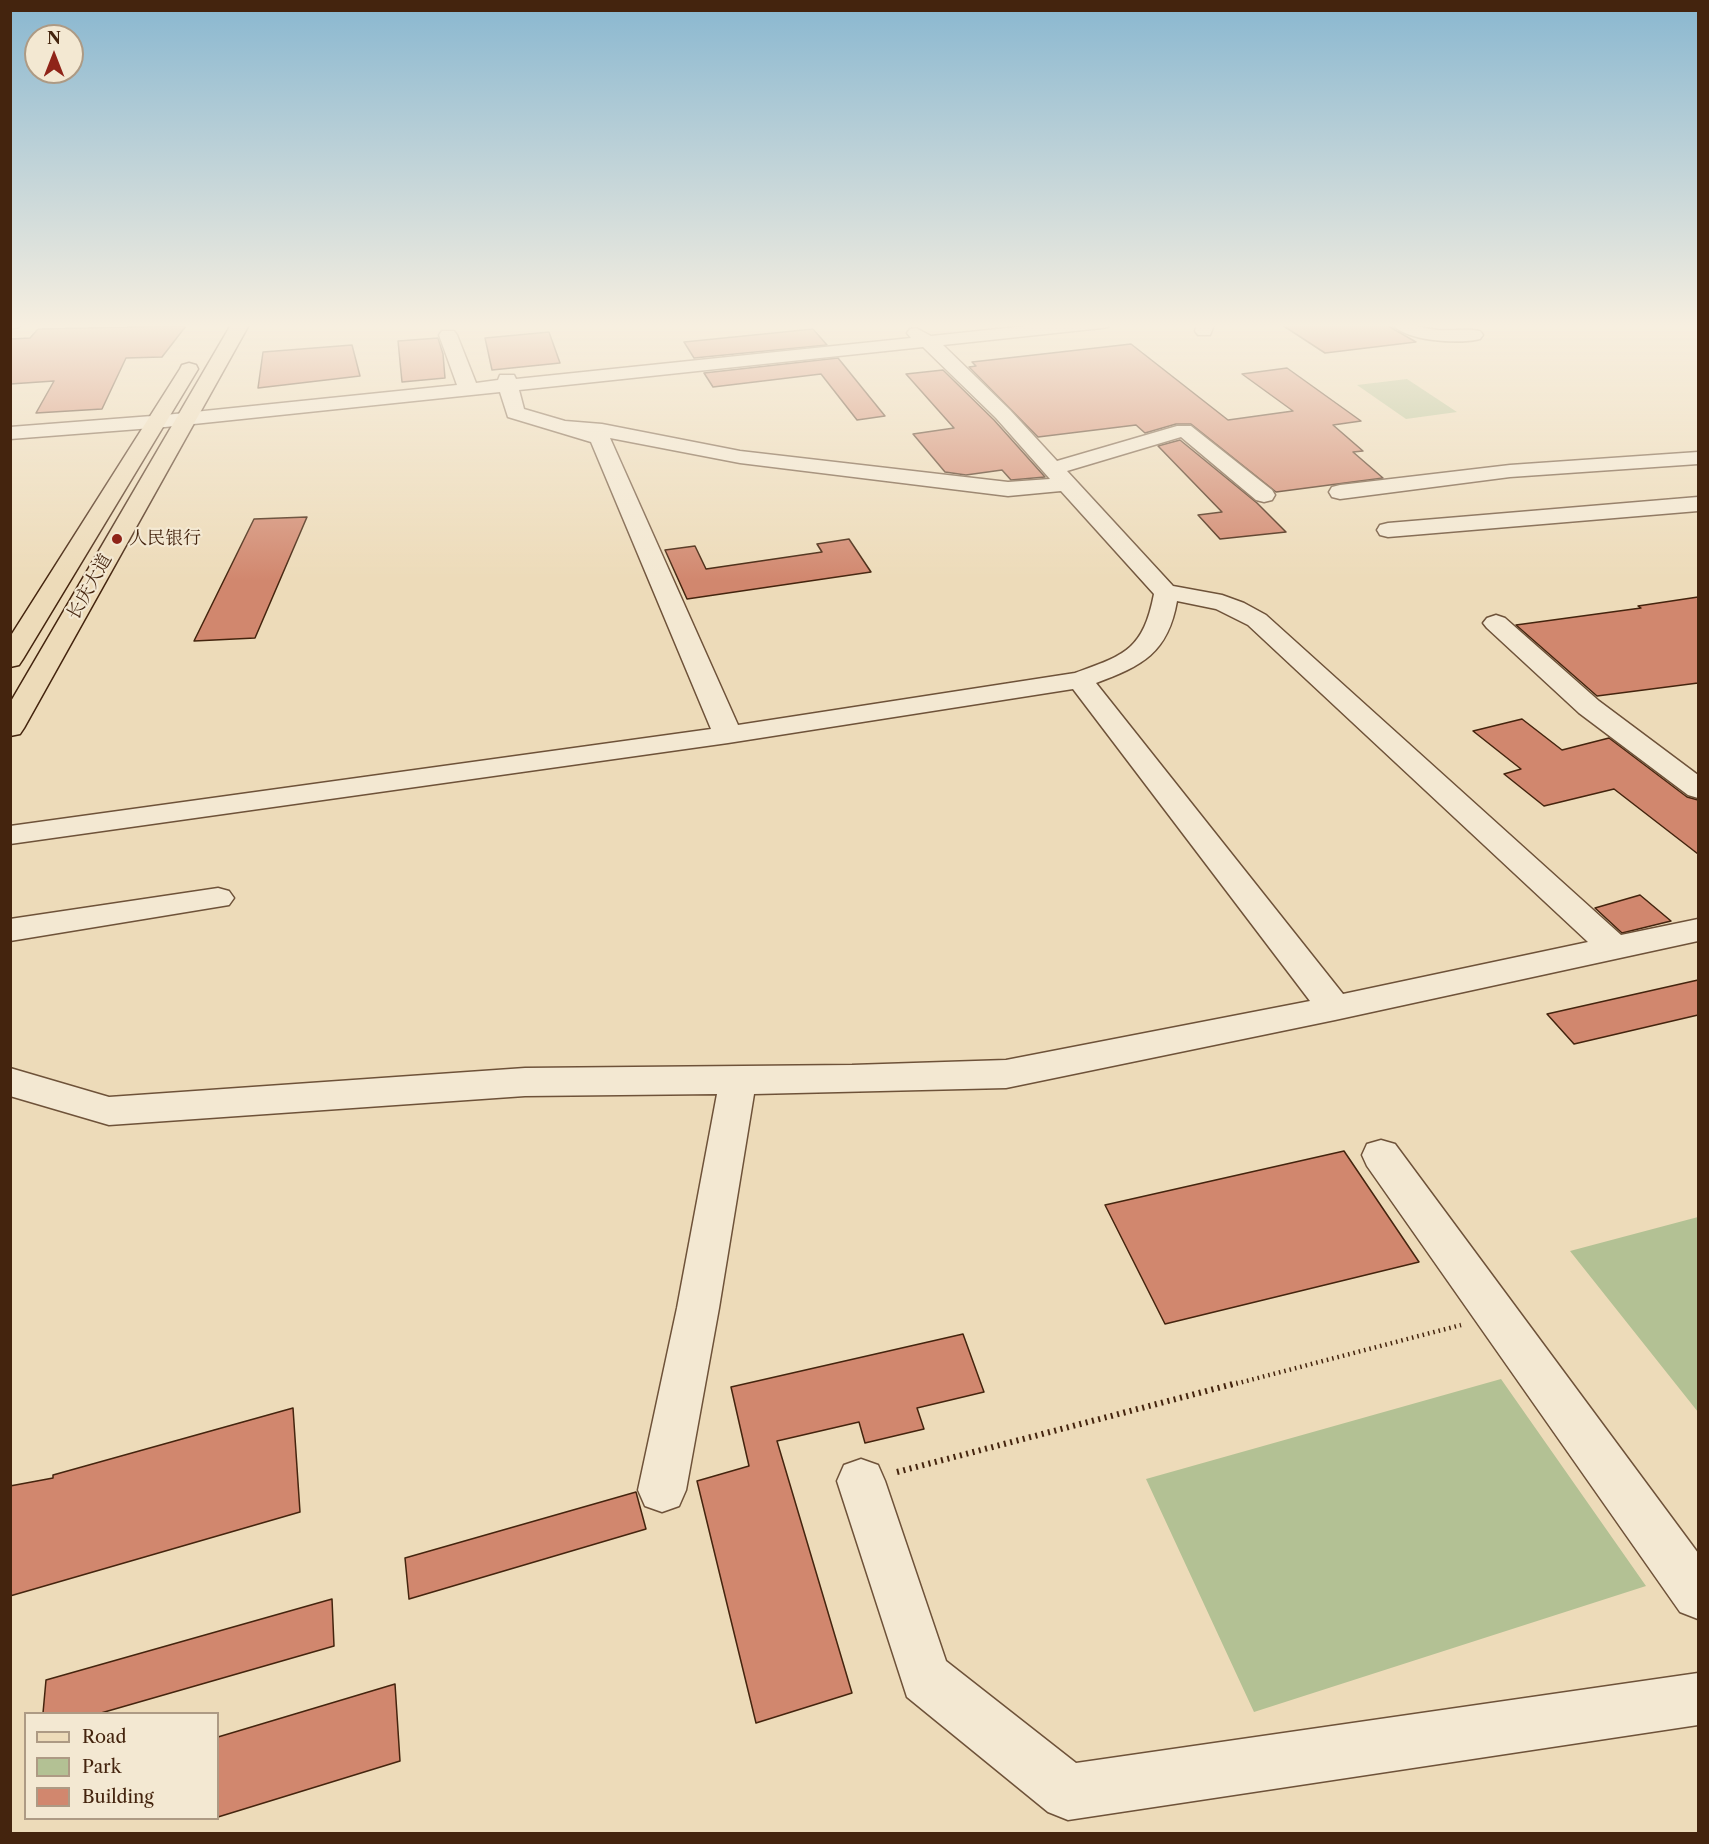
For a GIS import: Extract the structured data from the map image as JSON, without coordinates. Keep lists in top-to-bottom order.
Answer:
{
  "streets": {
    "main road": ["长庆大道"]
  },
  "places": ["人民银行"],
  "legend": ["Road", "Park", "Building"],
  "north": "top"
}
